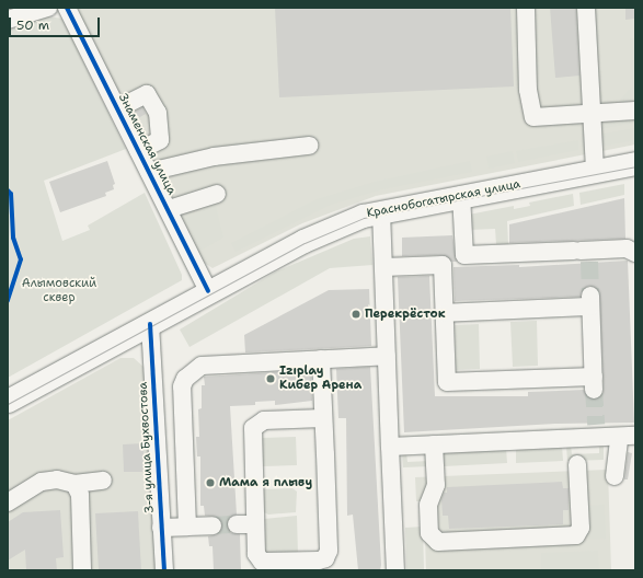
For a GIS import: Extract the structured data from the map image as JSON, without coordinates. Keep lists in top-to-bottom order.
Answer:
{
  "streets": {
    "main road": ["Краснобогатырская улица"],
    "street": ["Знаменская улица", "3-я улица Бухвостова"]
  },
  "crossings": [
    ["Знаменская улица", "Краснобогатырская улица"],
    ["Краснобогатырская улица", "3-я улица Бухвостова"]
  ],
  "parks": ["Алымовский сквер"],
  "places": ["Перекрёсток", "Izıplay Кибер Арена", "Мама я плыву"],
  "scale_bar": "50 m"
}
